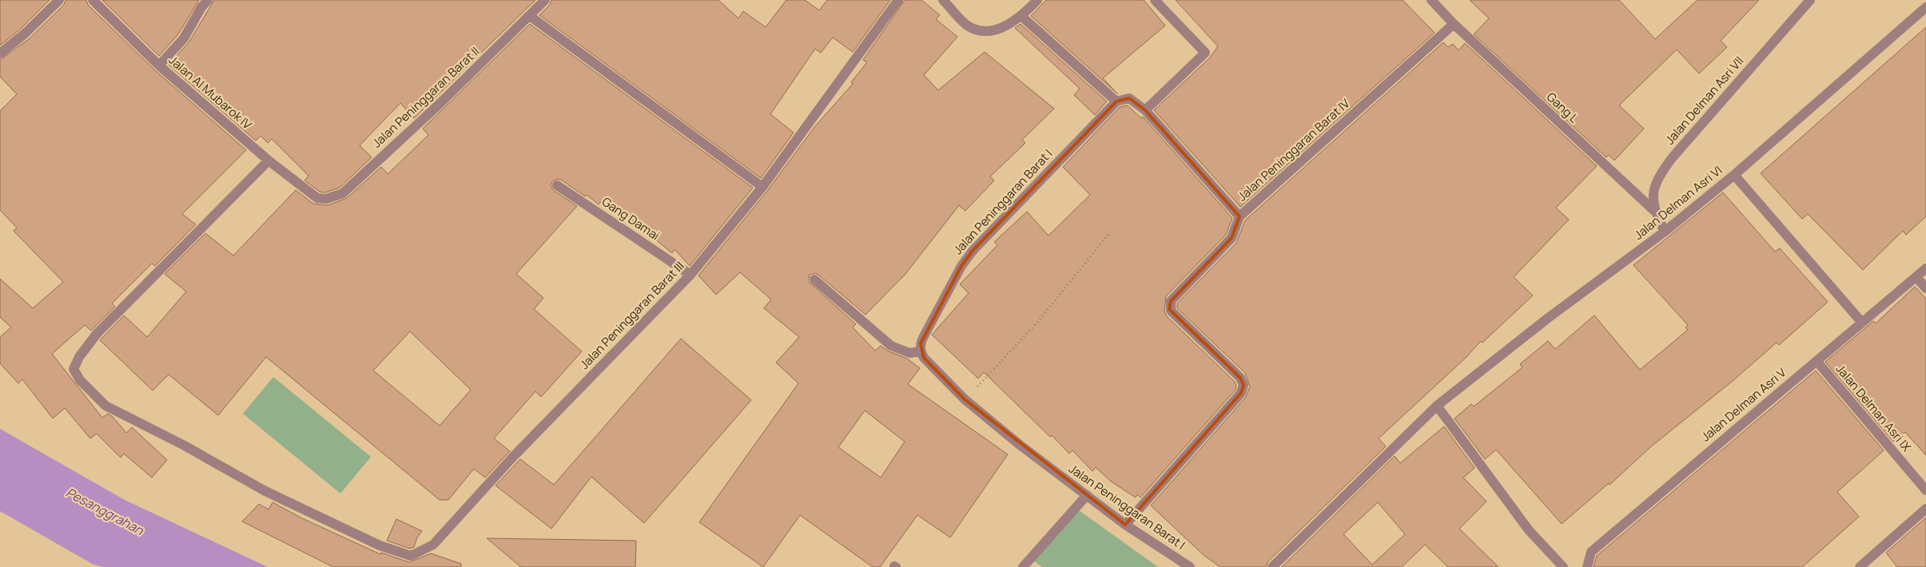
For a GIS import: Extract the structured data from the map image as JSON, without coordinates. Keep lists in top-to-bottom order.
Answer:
{
  "streets": {
    "street": [
      "Jalan Al Mubarok IV",
      "Jalan Peninggaran Barat II",
      "Jalan Delman Asri VII",
      "Gang L",
      "Jalan Peninggaran Barat IV",
      "Jalan Peninggaran Barat I",
      "Jalan Delman Asri VI",
      "Gang Damai",
      "Jalan Peninggaran Barat III",
      "Jalan Delman Asri V",
      "Jalan Delman Asri IX"
    ]
  },
  "crossings": [
    ["Jalan Al Mubarok IV", "Jalan Peninggaran Barat II"],
    ["Jalan Al Mubarok IV", "Jalan Peninggaran Barat III"],
    ["Jalan Delman Asri VII", "Gang L"],
    ["Jalan Delman Asri VII", "Jalan Delman Asri VI"],
    ["Gang L", "Jalan Peninggaran Barat IV"],
    ["Jalan Peninggaran Barat IV", "Jalan Peninggaran Barat I"],
    ["Gang Damai", "Jalan Peninggaran Barat III"],
    ["Jalan Delman Asri V", "Jalan Delman Asri IX"]
  ],
  "water": ["Pesanggrahan"]
}
